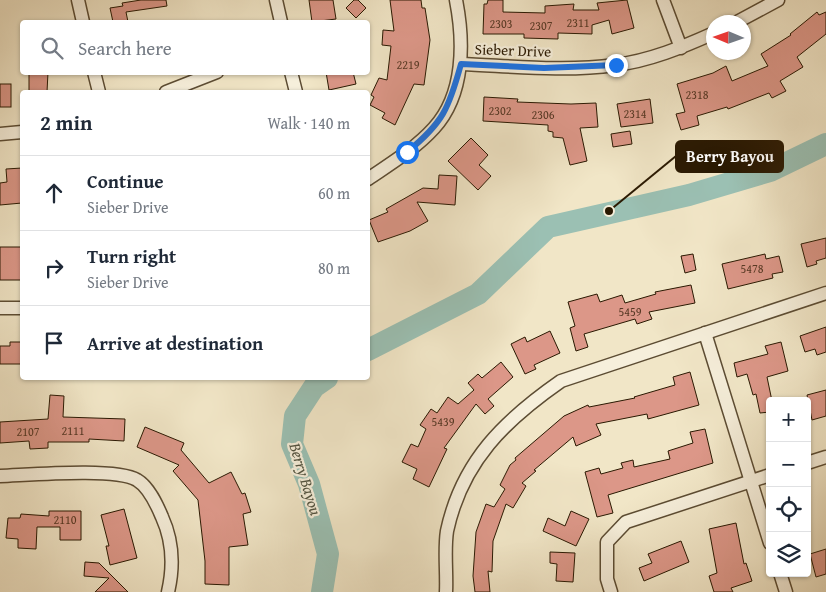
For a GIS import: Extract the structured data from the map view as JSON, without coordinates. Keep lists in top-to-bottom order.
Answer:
{
  "streets": {
    "street": ["Sieber Drive"]
  },
  "water": ["Berry Bayou"],
  "places": ["Berry Bayou"],
  "house_numbers": [
    "2311",
    "2303",
    "2307",
    "2219",
    "2318",
    "2302",
    "2314",
    "2306",
    "5478",
    "5459",
    "5439",
    "2111",
    "2107",
    "2110"
  ],
  "north": "left",
  "page": {
    "search": "Search here",
    "heading": ["2 min", "Walk · 140 m"],
    "list": [
      ["Continue", "Sieber Drive", "60 m"],
      ["Turn right", "Sieber Drive", "80 m"],
      "Arrive at destination"
    ],
    "map_buttons": ["+", "−"]
  }
}
